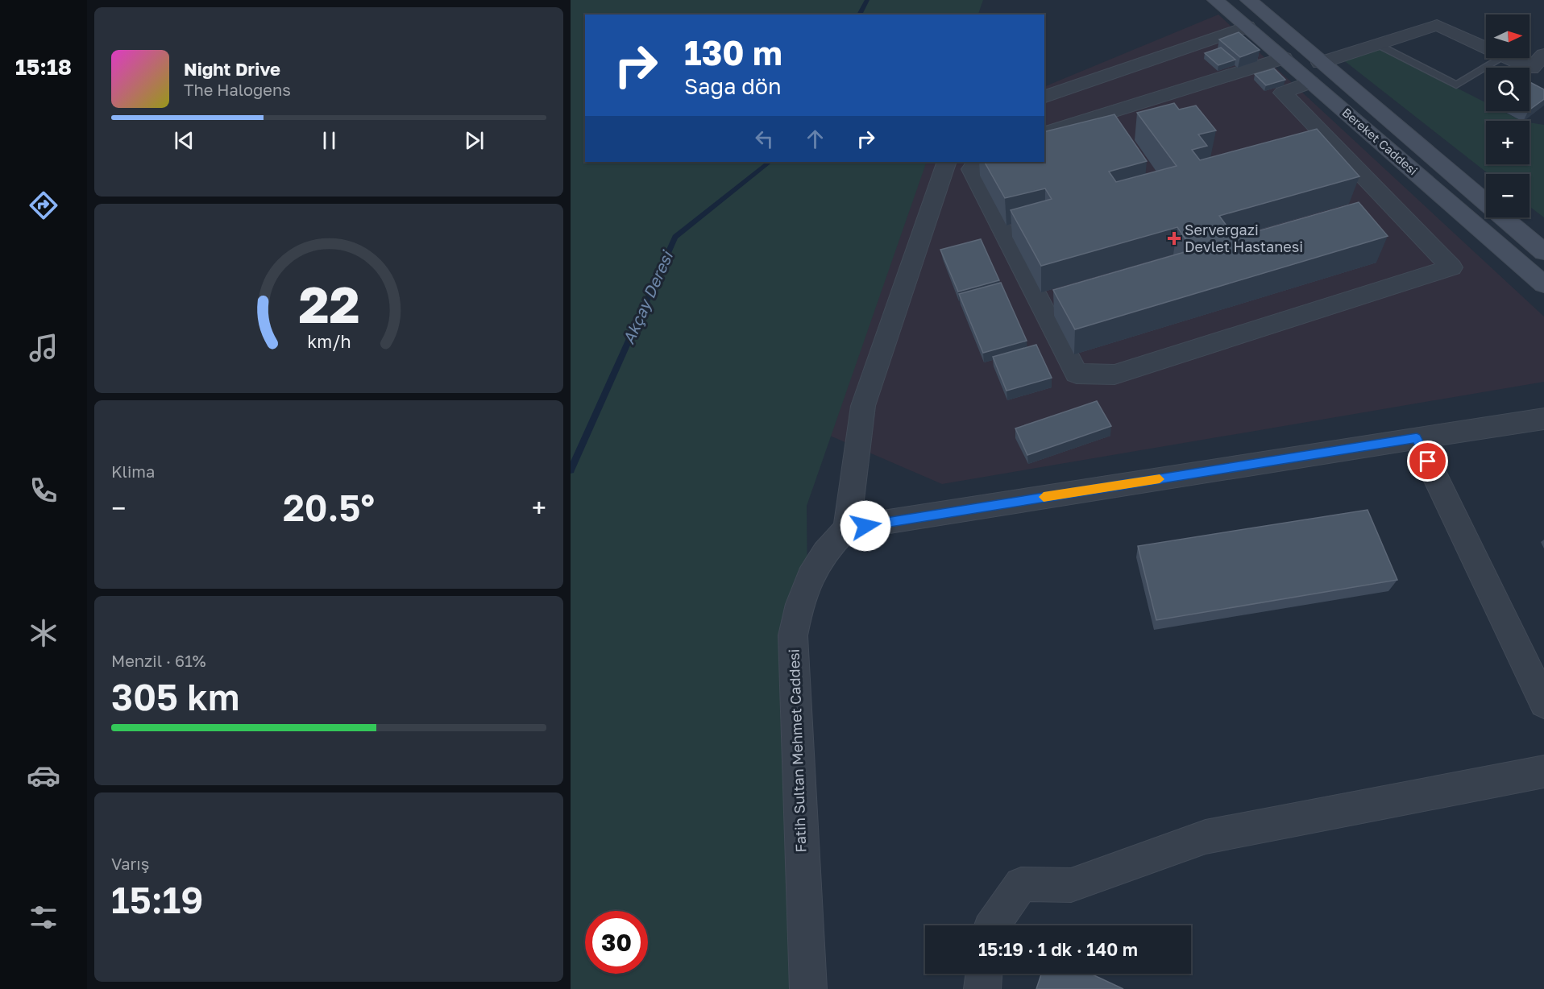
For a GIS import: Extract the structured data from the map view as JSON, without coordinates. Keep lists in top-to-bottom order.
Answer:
{
  "streets": {
    "street": ["Bereket Caddesi", "Fatih Sultan Mehmet Caddesi"]
  },
  "water": ["Akçay Deresi"],
  "places": {
    "health": ["Servergazi Devlet Hastanesi"]
  },
  "north": "right",
  "page": {
    "tabs": "15:18",
    "map_buttons": ["+", "−"],
    "turn": ["130 m", "Sağa dön"],
    "song": ["Night Drive", "The Halogens"],
    "tile": [
      "Klima",
      ["Menzil · 61%", "305 km"],
      ["Varış", "15:19"]
    ],
    "heat": ["−", "20.5°", "+"],
    "limit": "30",
    "trip": "15:19 · 1 dk · 140 m",
    "gauge": ["22", "km/h"]
  }
}
